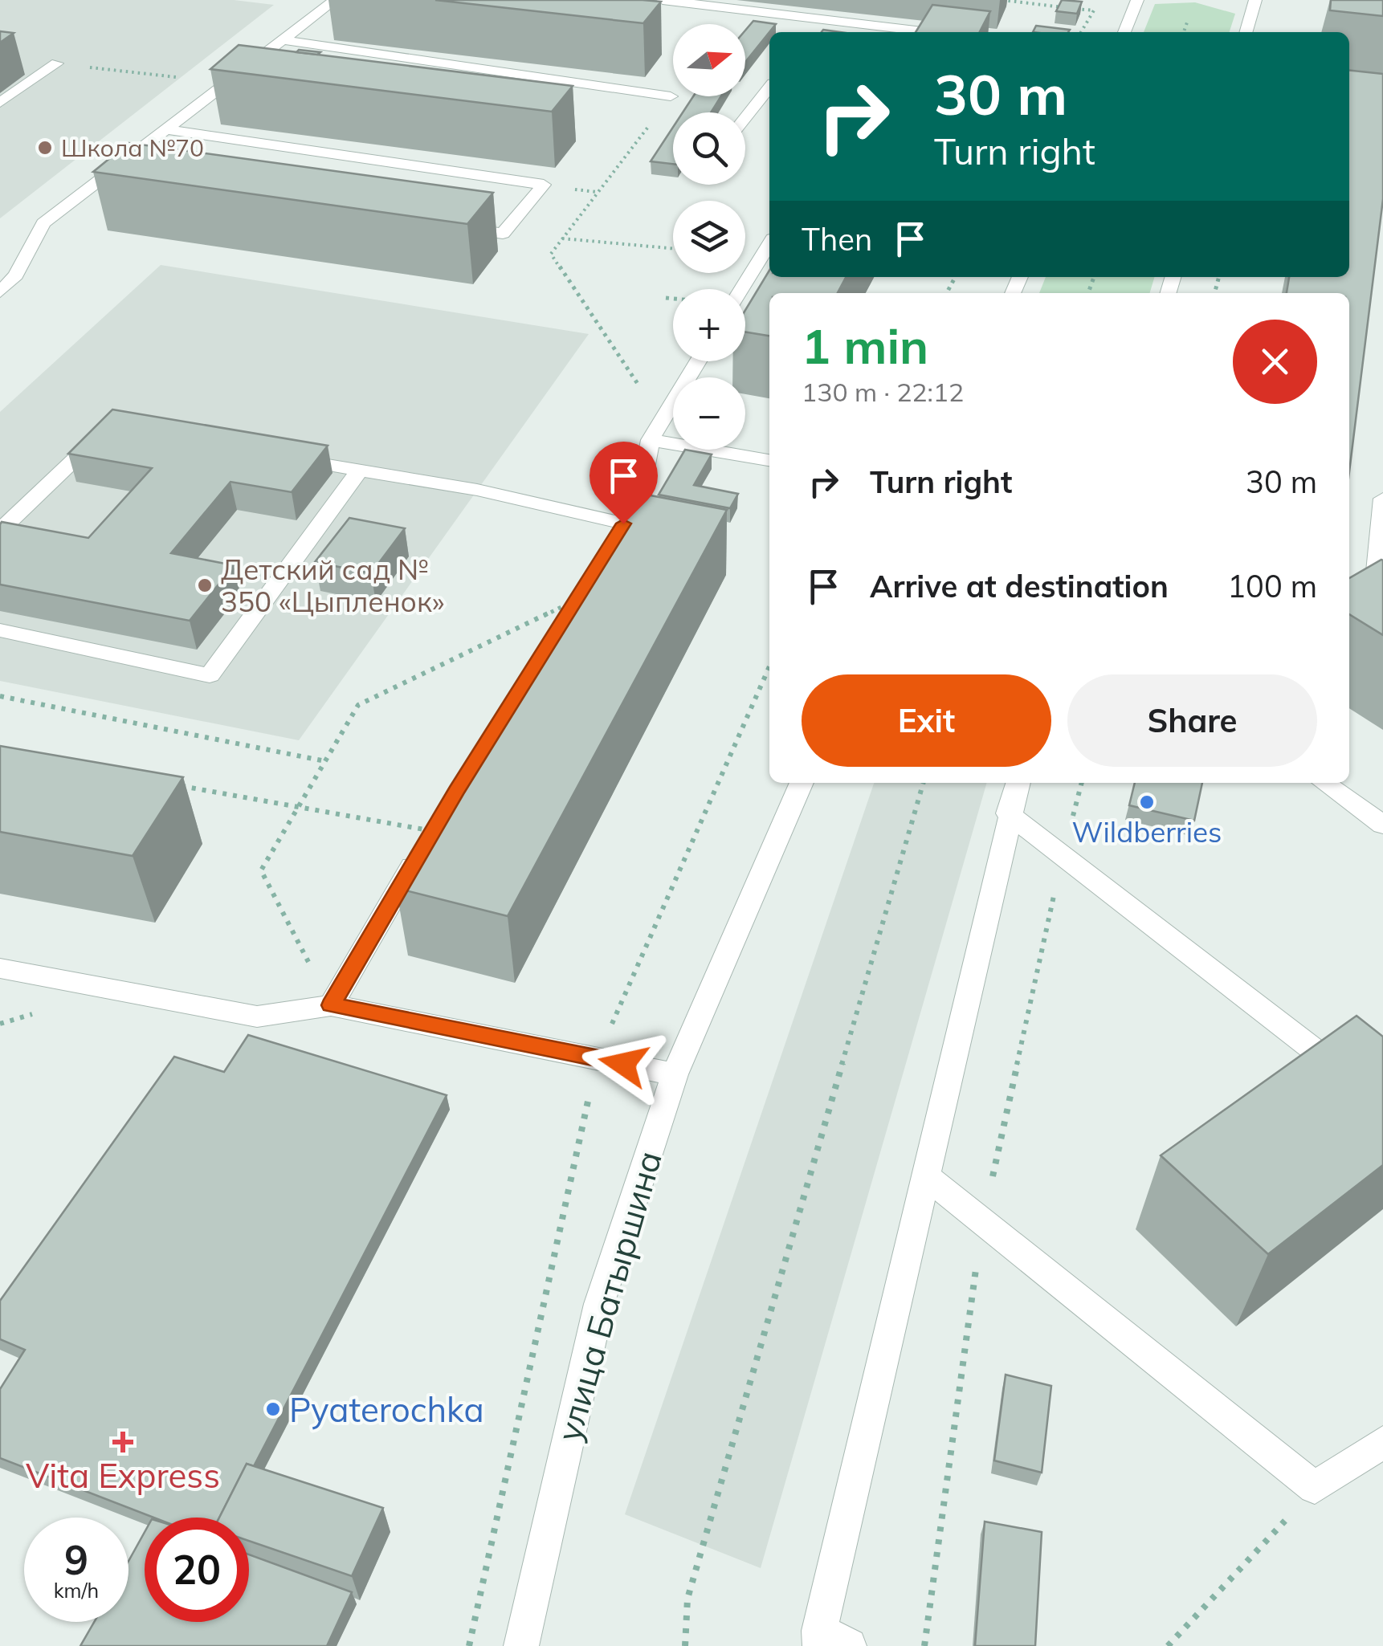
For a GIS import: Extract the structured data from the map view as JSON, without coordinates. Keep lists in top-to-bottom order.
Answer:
{
  "streets": {
    "street": ["улица Батыршина"]
  },
  "places": {
    "other": [
      "Школа №70",
      "Детский сад № 350 «Цыпленок»",
      "Wildberries",
      "Pyaterochka"
    ],
    "health": ["Vita Express"]
  },
  "north": "right",
  "page": {
    "map_buttons": ["+", "−"],
    "turn": ["30 m", "Turn right"],
    "then": "Then",
    "heading": ["1 min", "130 m · 22:12"],
    "list": [
      {
        "name": "Turn right",
        "value": "30 m"
      },
      {
        "name": "Arrive at destination",
        "value": "100 m"
      }
    ],
    "buttons": ["Exit", "Share"],
    "speed": "9 km/h",
    "limit": "20"
  }
}
